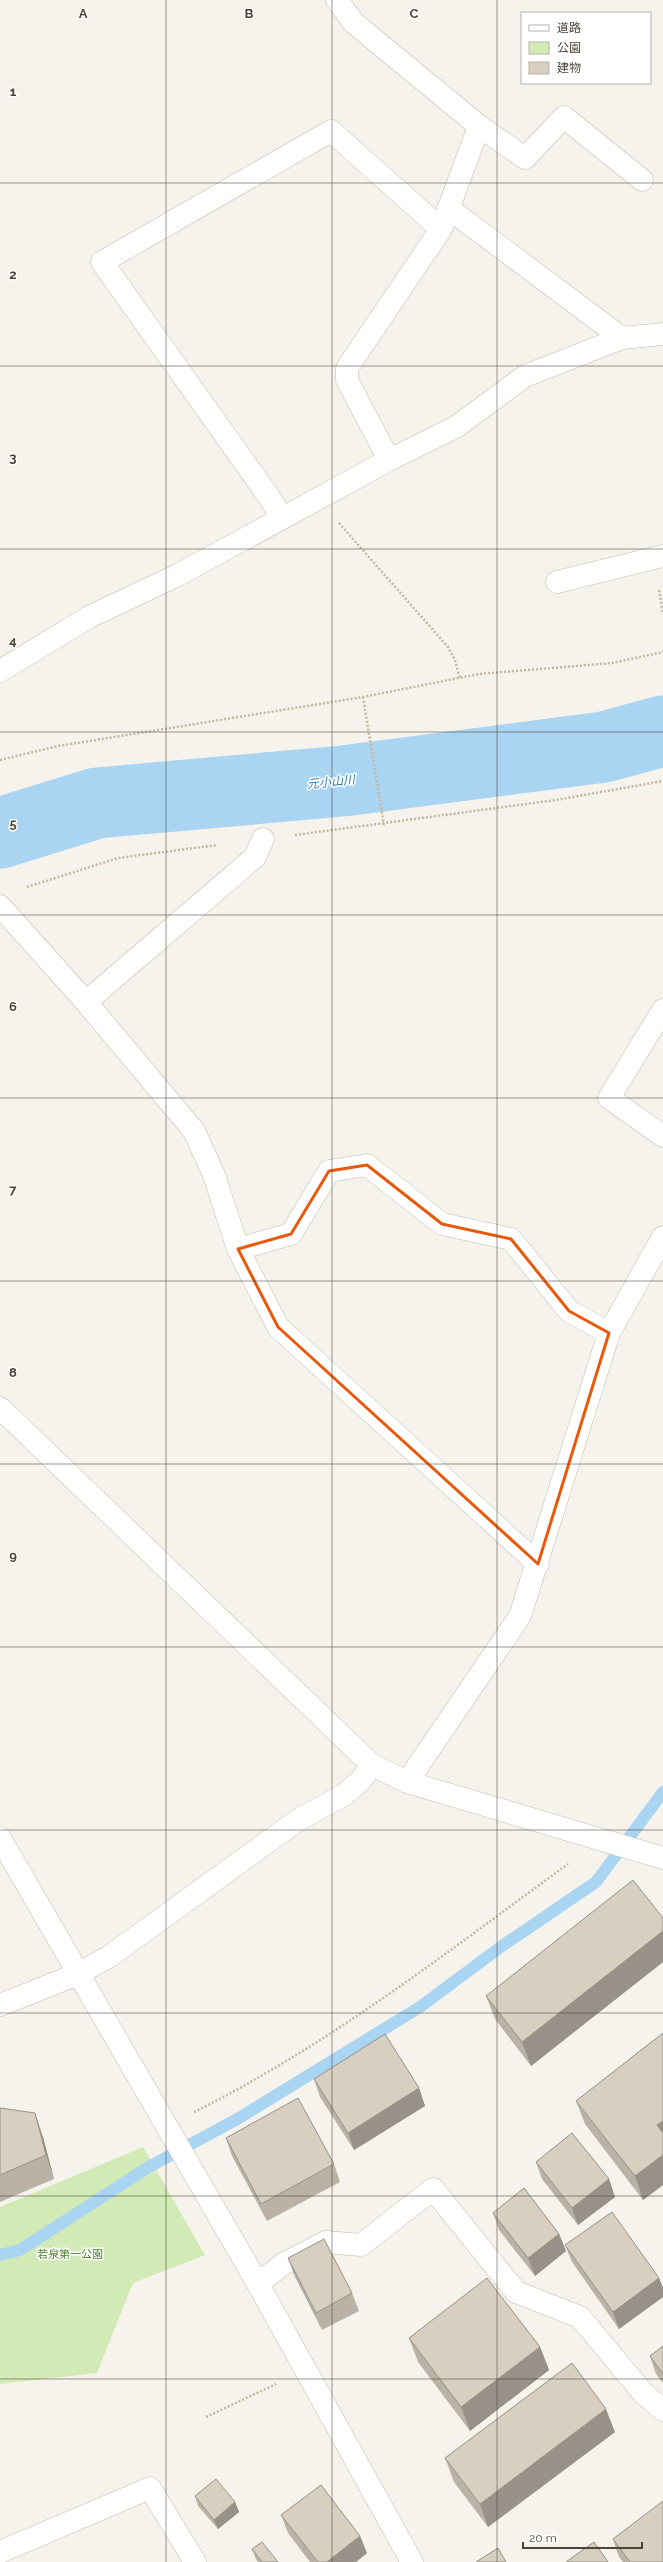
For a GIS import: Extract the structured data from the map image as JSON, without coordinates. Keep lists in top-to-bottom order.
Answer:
{
  "water": ["元小山川"],
  "parks": ["若泉第一公園"],
  "legend": ["道路", "公園", "建物"],
  "scale_bar": "20 m",
  "grid": {
    "columns": ["A", "B", "C"],
    "rows": [
      "1",
      "2",
      "3",
      "4",
      "5",
      "6",
      "7",
      "8",
      "9"
    ]
  }
}
